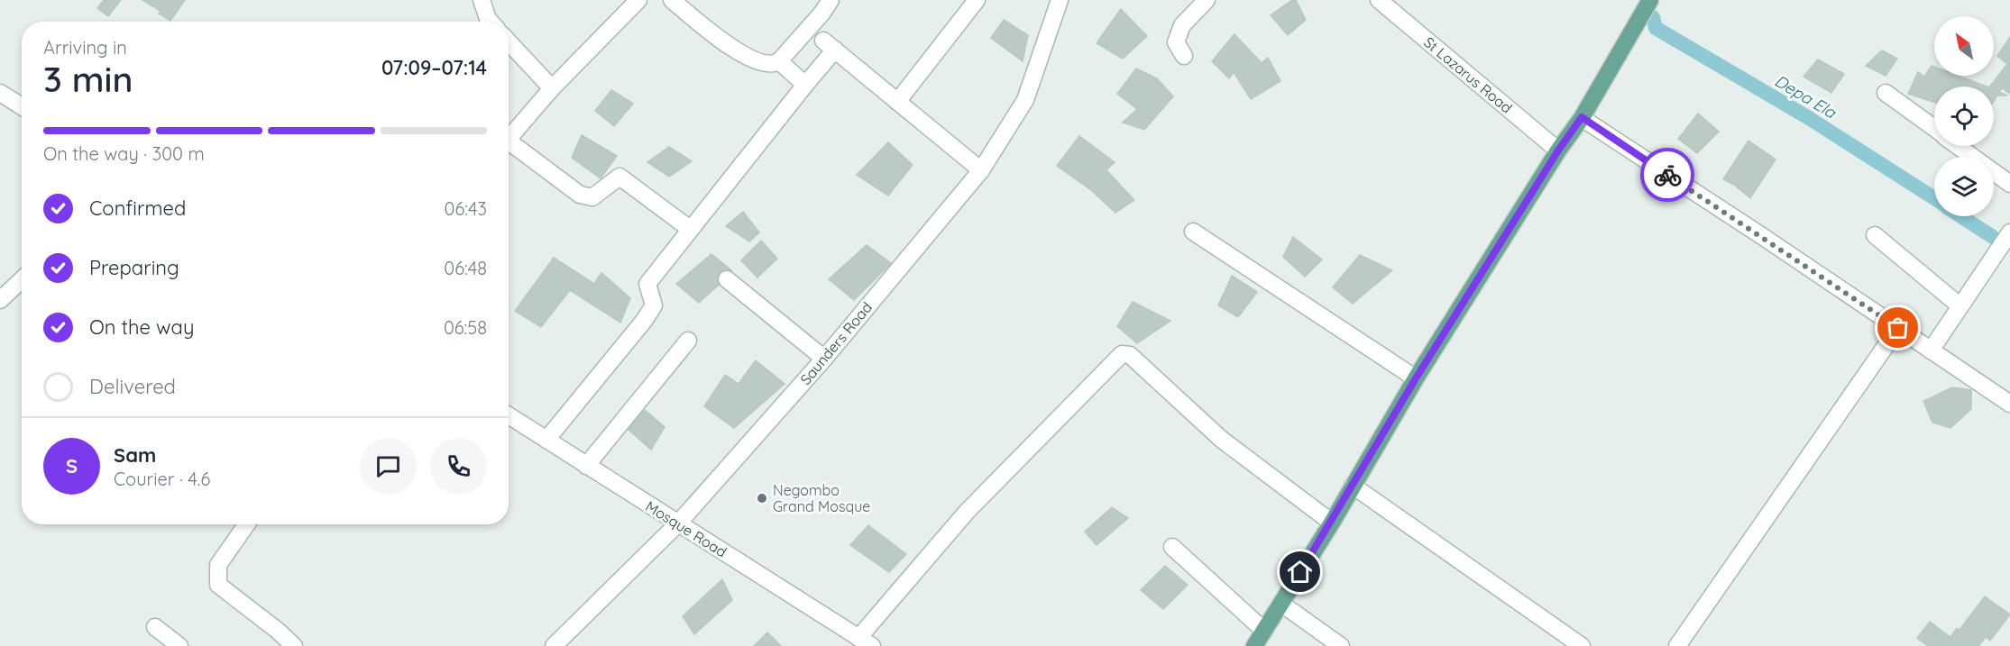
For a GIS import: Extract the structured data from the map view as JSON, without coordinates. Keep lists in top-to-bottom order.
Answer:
{
  "streets": {
    "street": ["St Lazarus Road", "Saunders Road", "Mosque Road"]
  },
  "crossings": [
    ["Saunders Road", "Mosque Road"]
  ],
  "water": ["Depa Ela"],
  "places": ["Negombo Grand Mosque"],
  "north": "top left",
  "page": {
    "heading": ["3 min", "Arriving in", "07:09–07:14"],
    "panel": ["Sam", "Courier · 4.6"],
    "bar": "On the way · 300 m",
    "list": [
      ["Confirmed", "06:43"],
      ["Preparing", "06:48"],
      ["On the way", "06:58"],
      "Delivered"
    ],
    "round": "S"
  }
}
